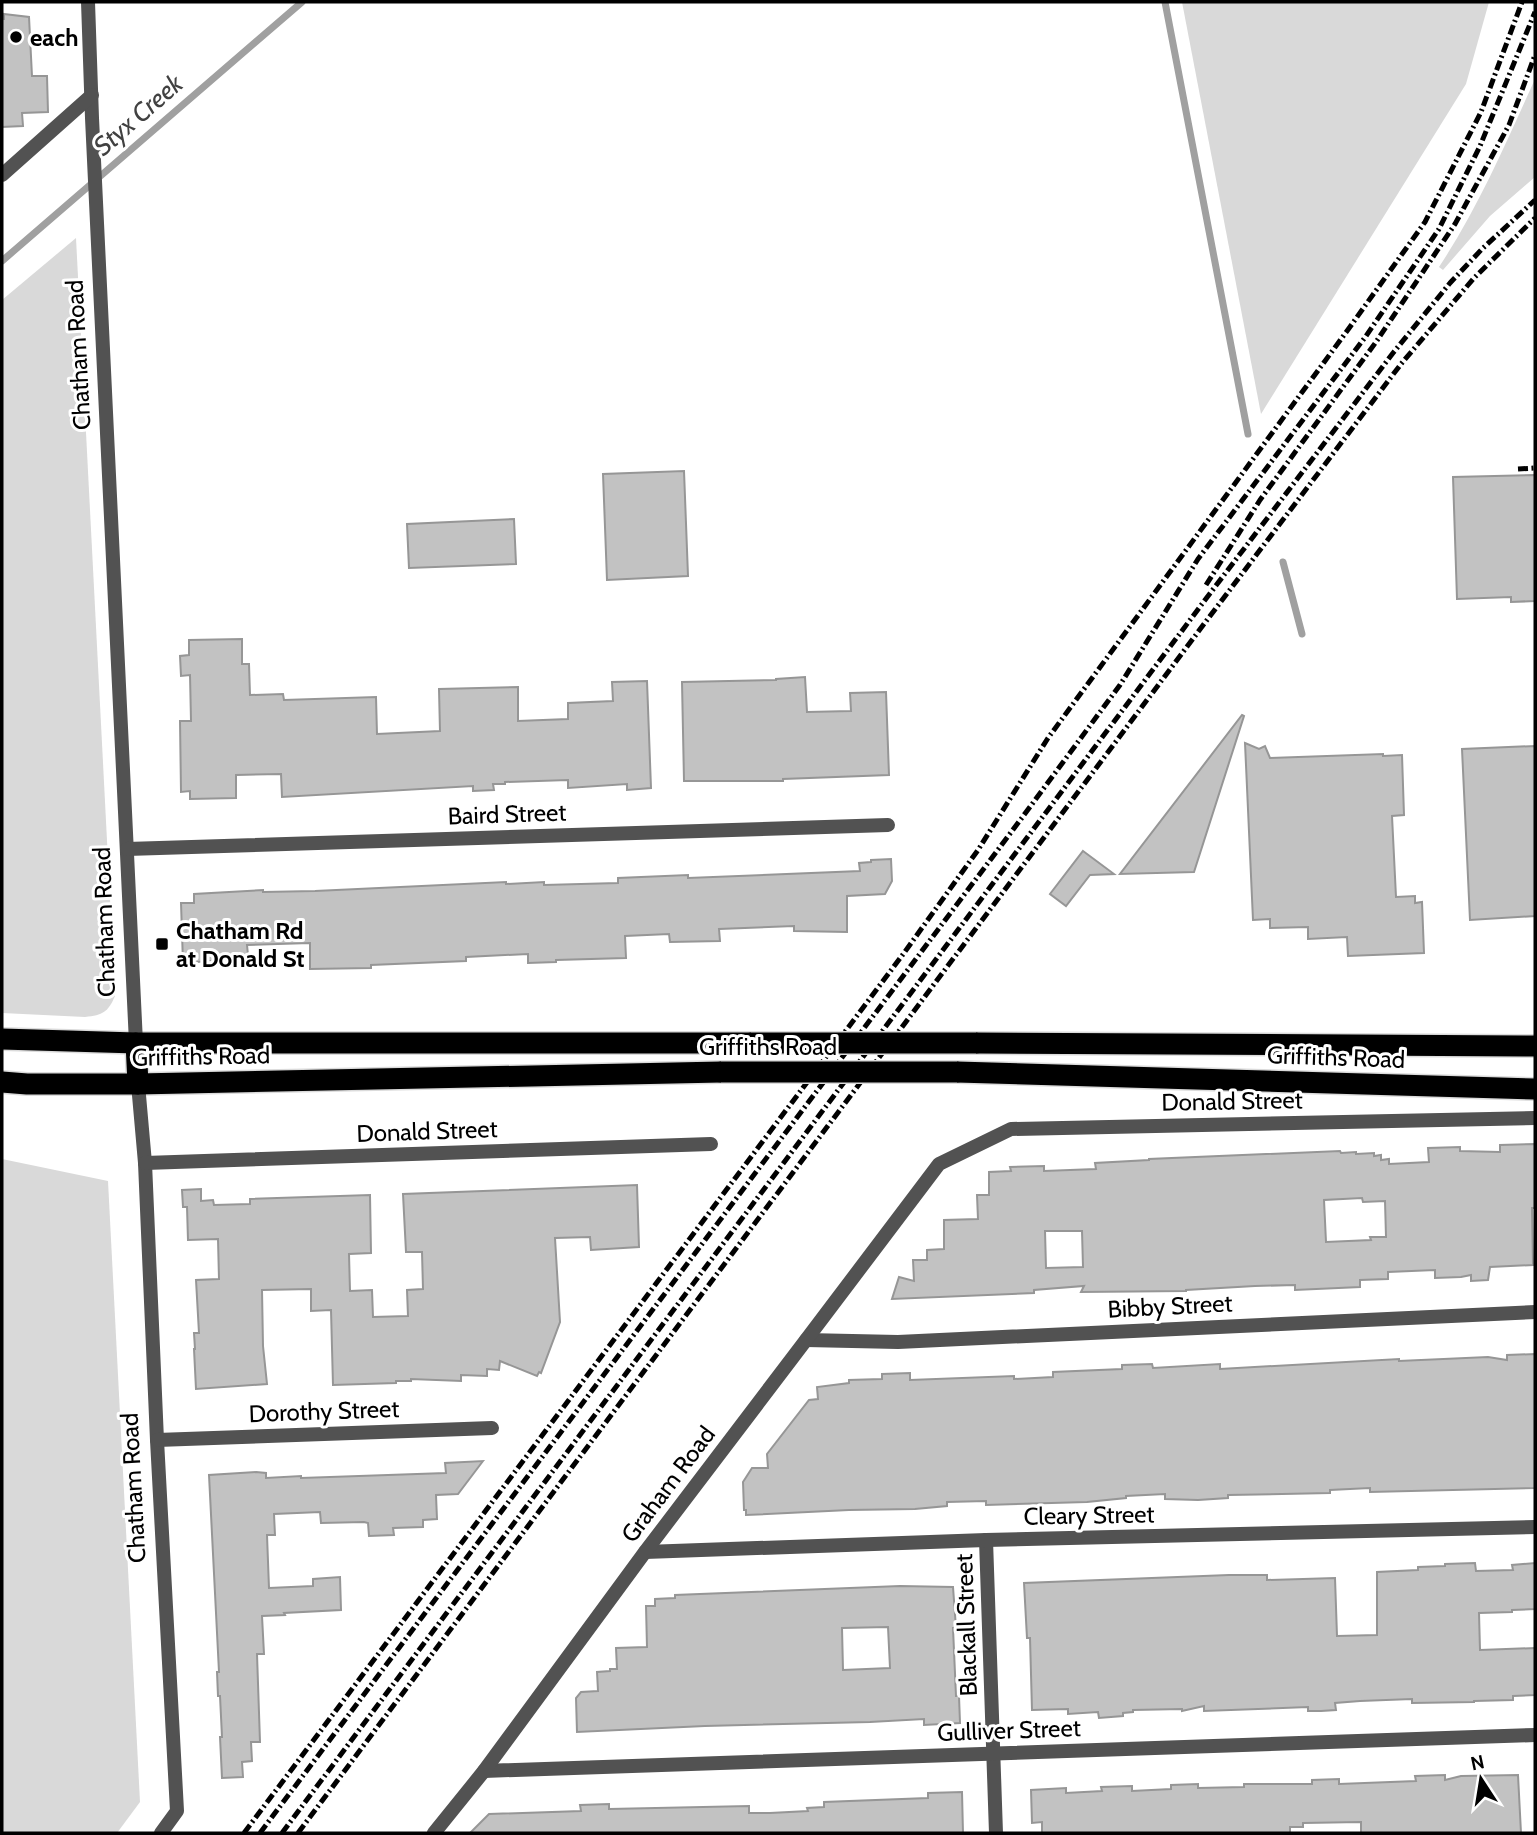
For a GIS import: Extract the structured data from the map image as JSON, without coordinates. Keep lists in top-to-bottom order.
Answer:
{
  "streets": {
    "highway": ["Chatham Road", "Griffiths Road"],
    "street": [
      "Baird Street",
      "Donald Street",
      "Bibby Street",
      "Dorothy Street",
      "Graham Road",
      "Cleary Street",
      "Blackall Street",
      "Gulliver Street"
    ]
  },
  "crossings": [
    ["Chatham Road", "Baird Street"],
    ["Chatham Road", "Griffiths Road"],
    ["Chatham Road", "Donald Street"],
    ["Chatham Road", "Dorothy Street"],
    ["Donald Street", "Graham Road"],
    ["Bibby Street", "Graham Road"],
    ["Graham Road", "Cleary Street"],
    ["Graham Road", "Gulliver Street"],
    ["Cleary Street", "Blackall Street"],
    ["Blackall Street", "Gulliver Street"]
  ],
  "water": ["Styx Creek"],
  "places": {
    "other": ["each"],
    "transit": ["Chatham Rd at Donald St"]
  },
  "north": "top"
}
